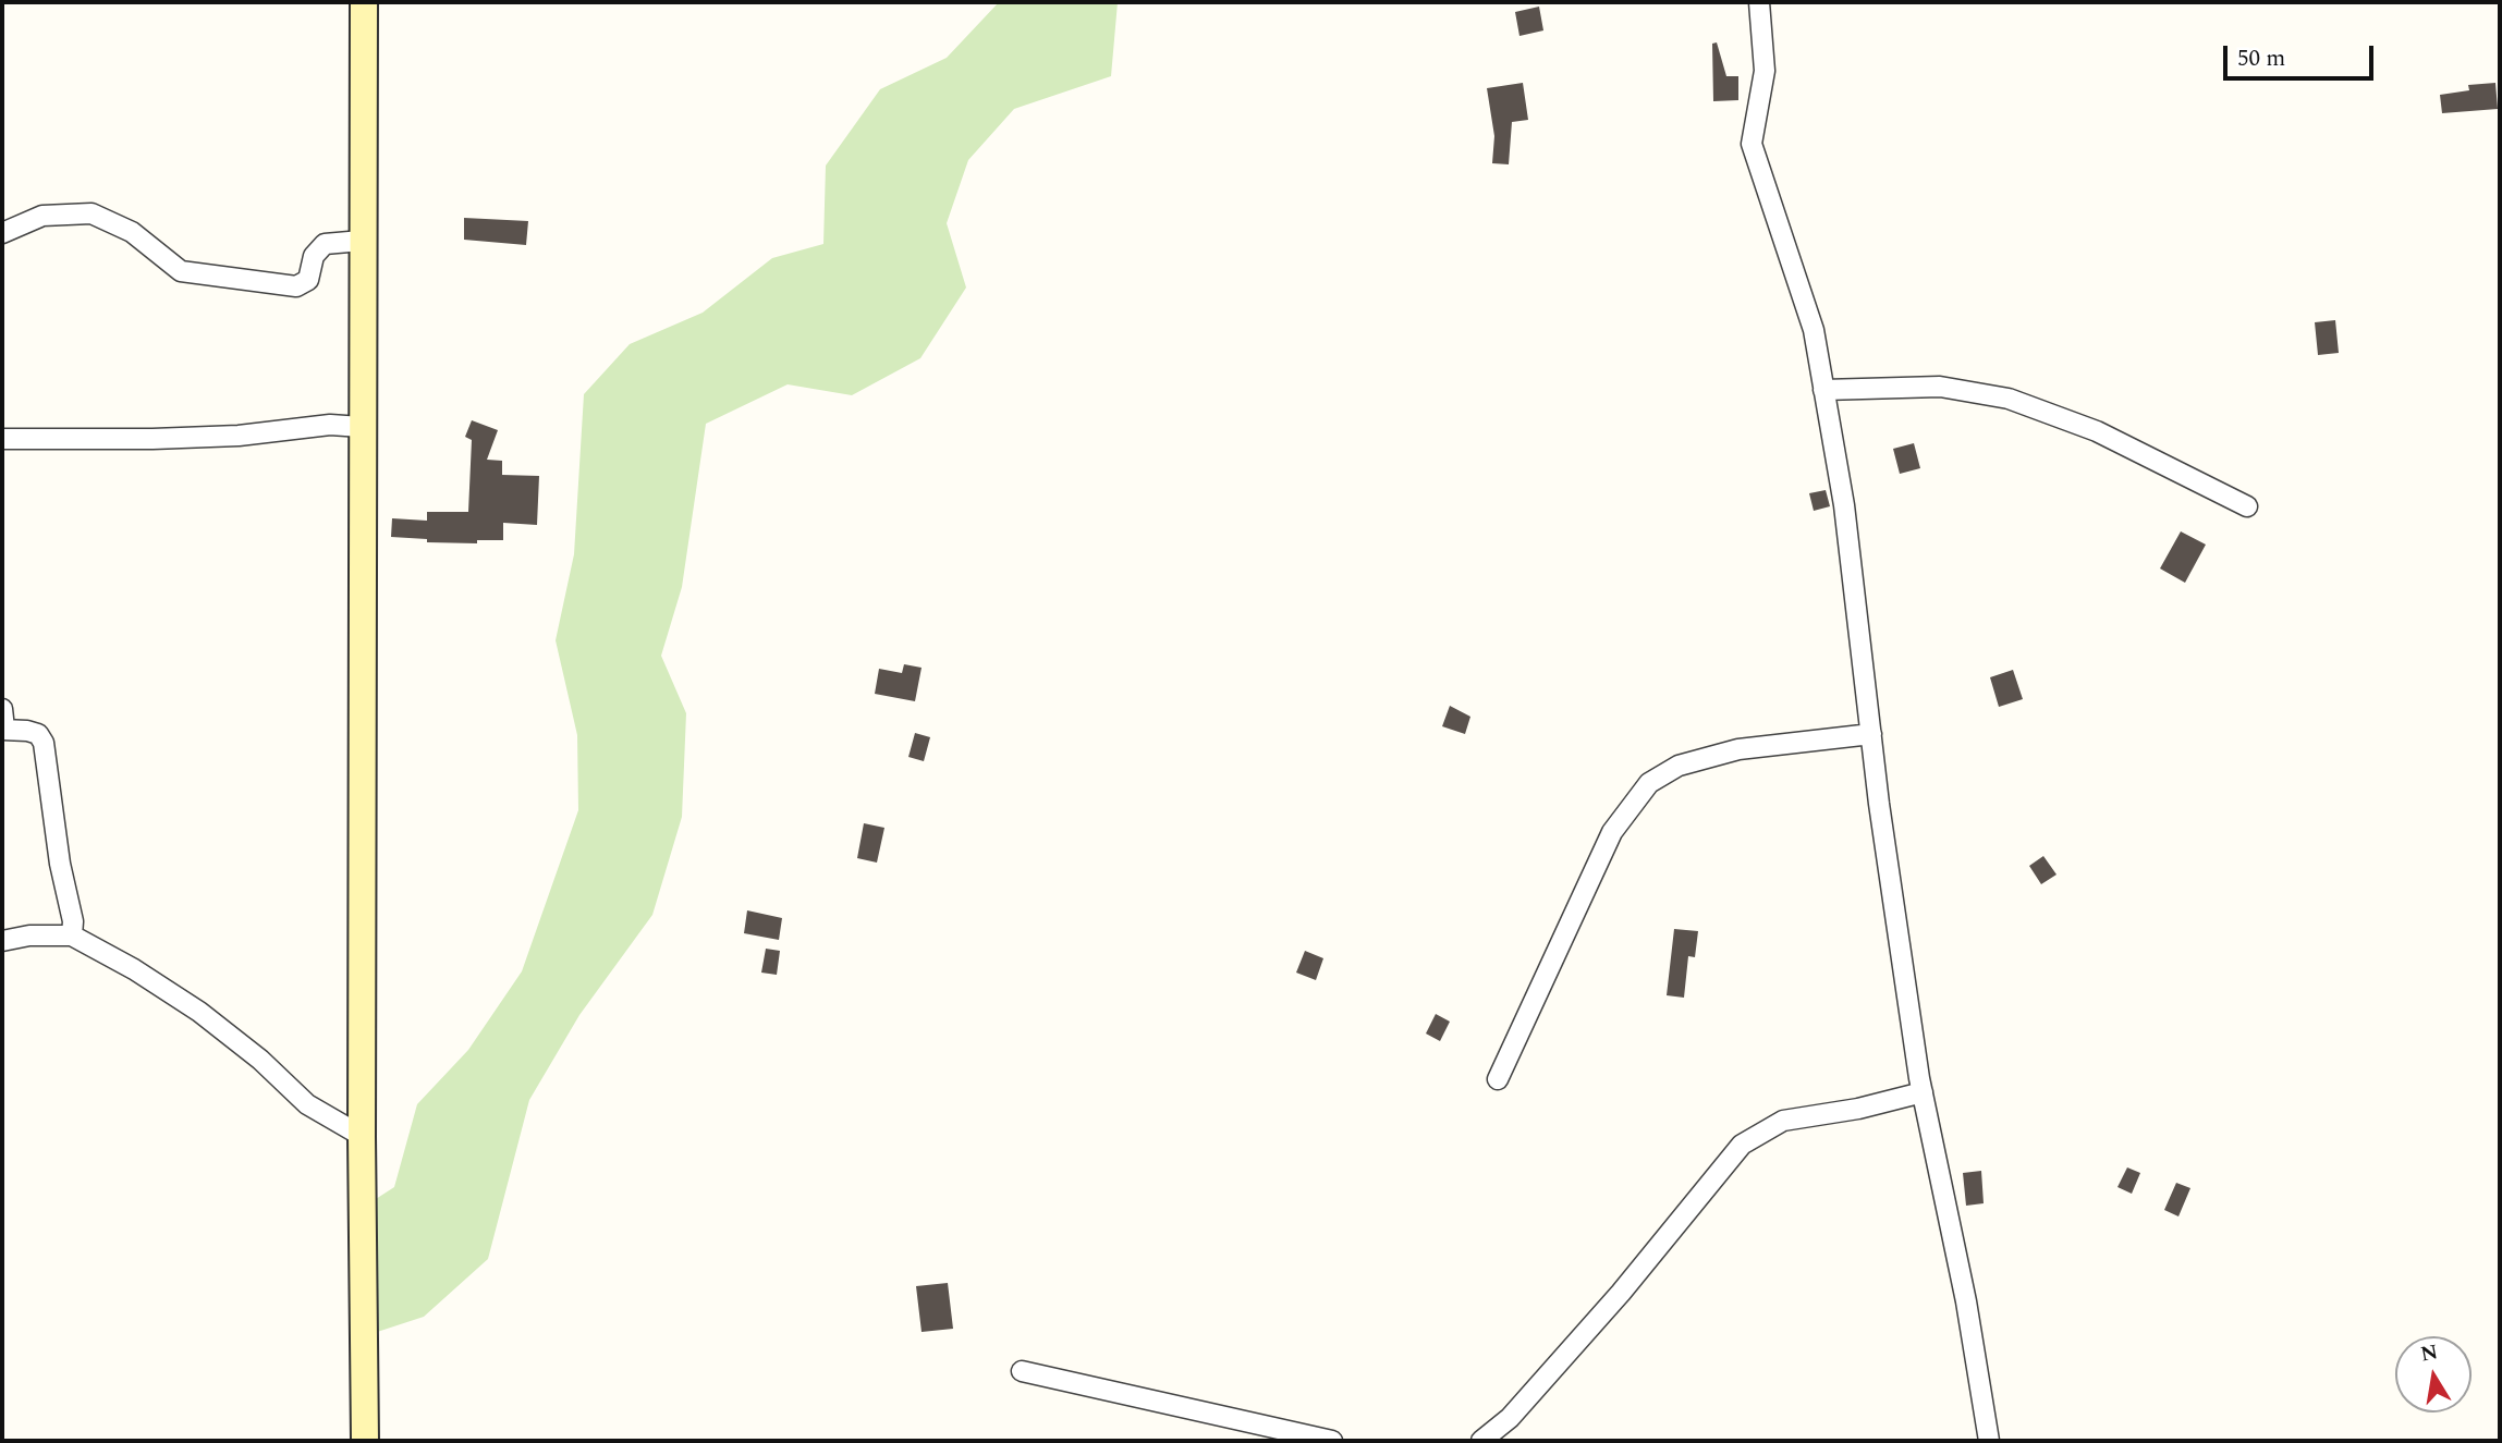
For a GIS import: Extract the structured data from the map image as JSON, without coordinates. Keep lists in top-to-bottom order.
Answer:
{
  "scale_bar": "50 m",
  "north": "top"
}
